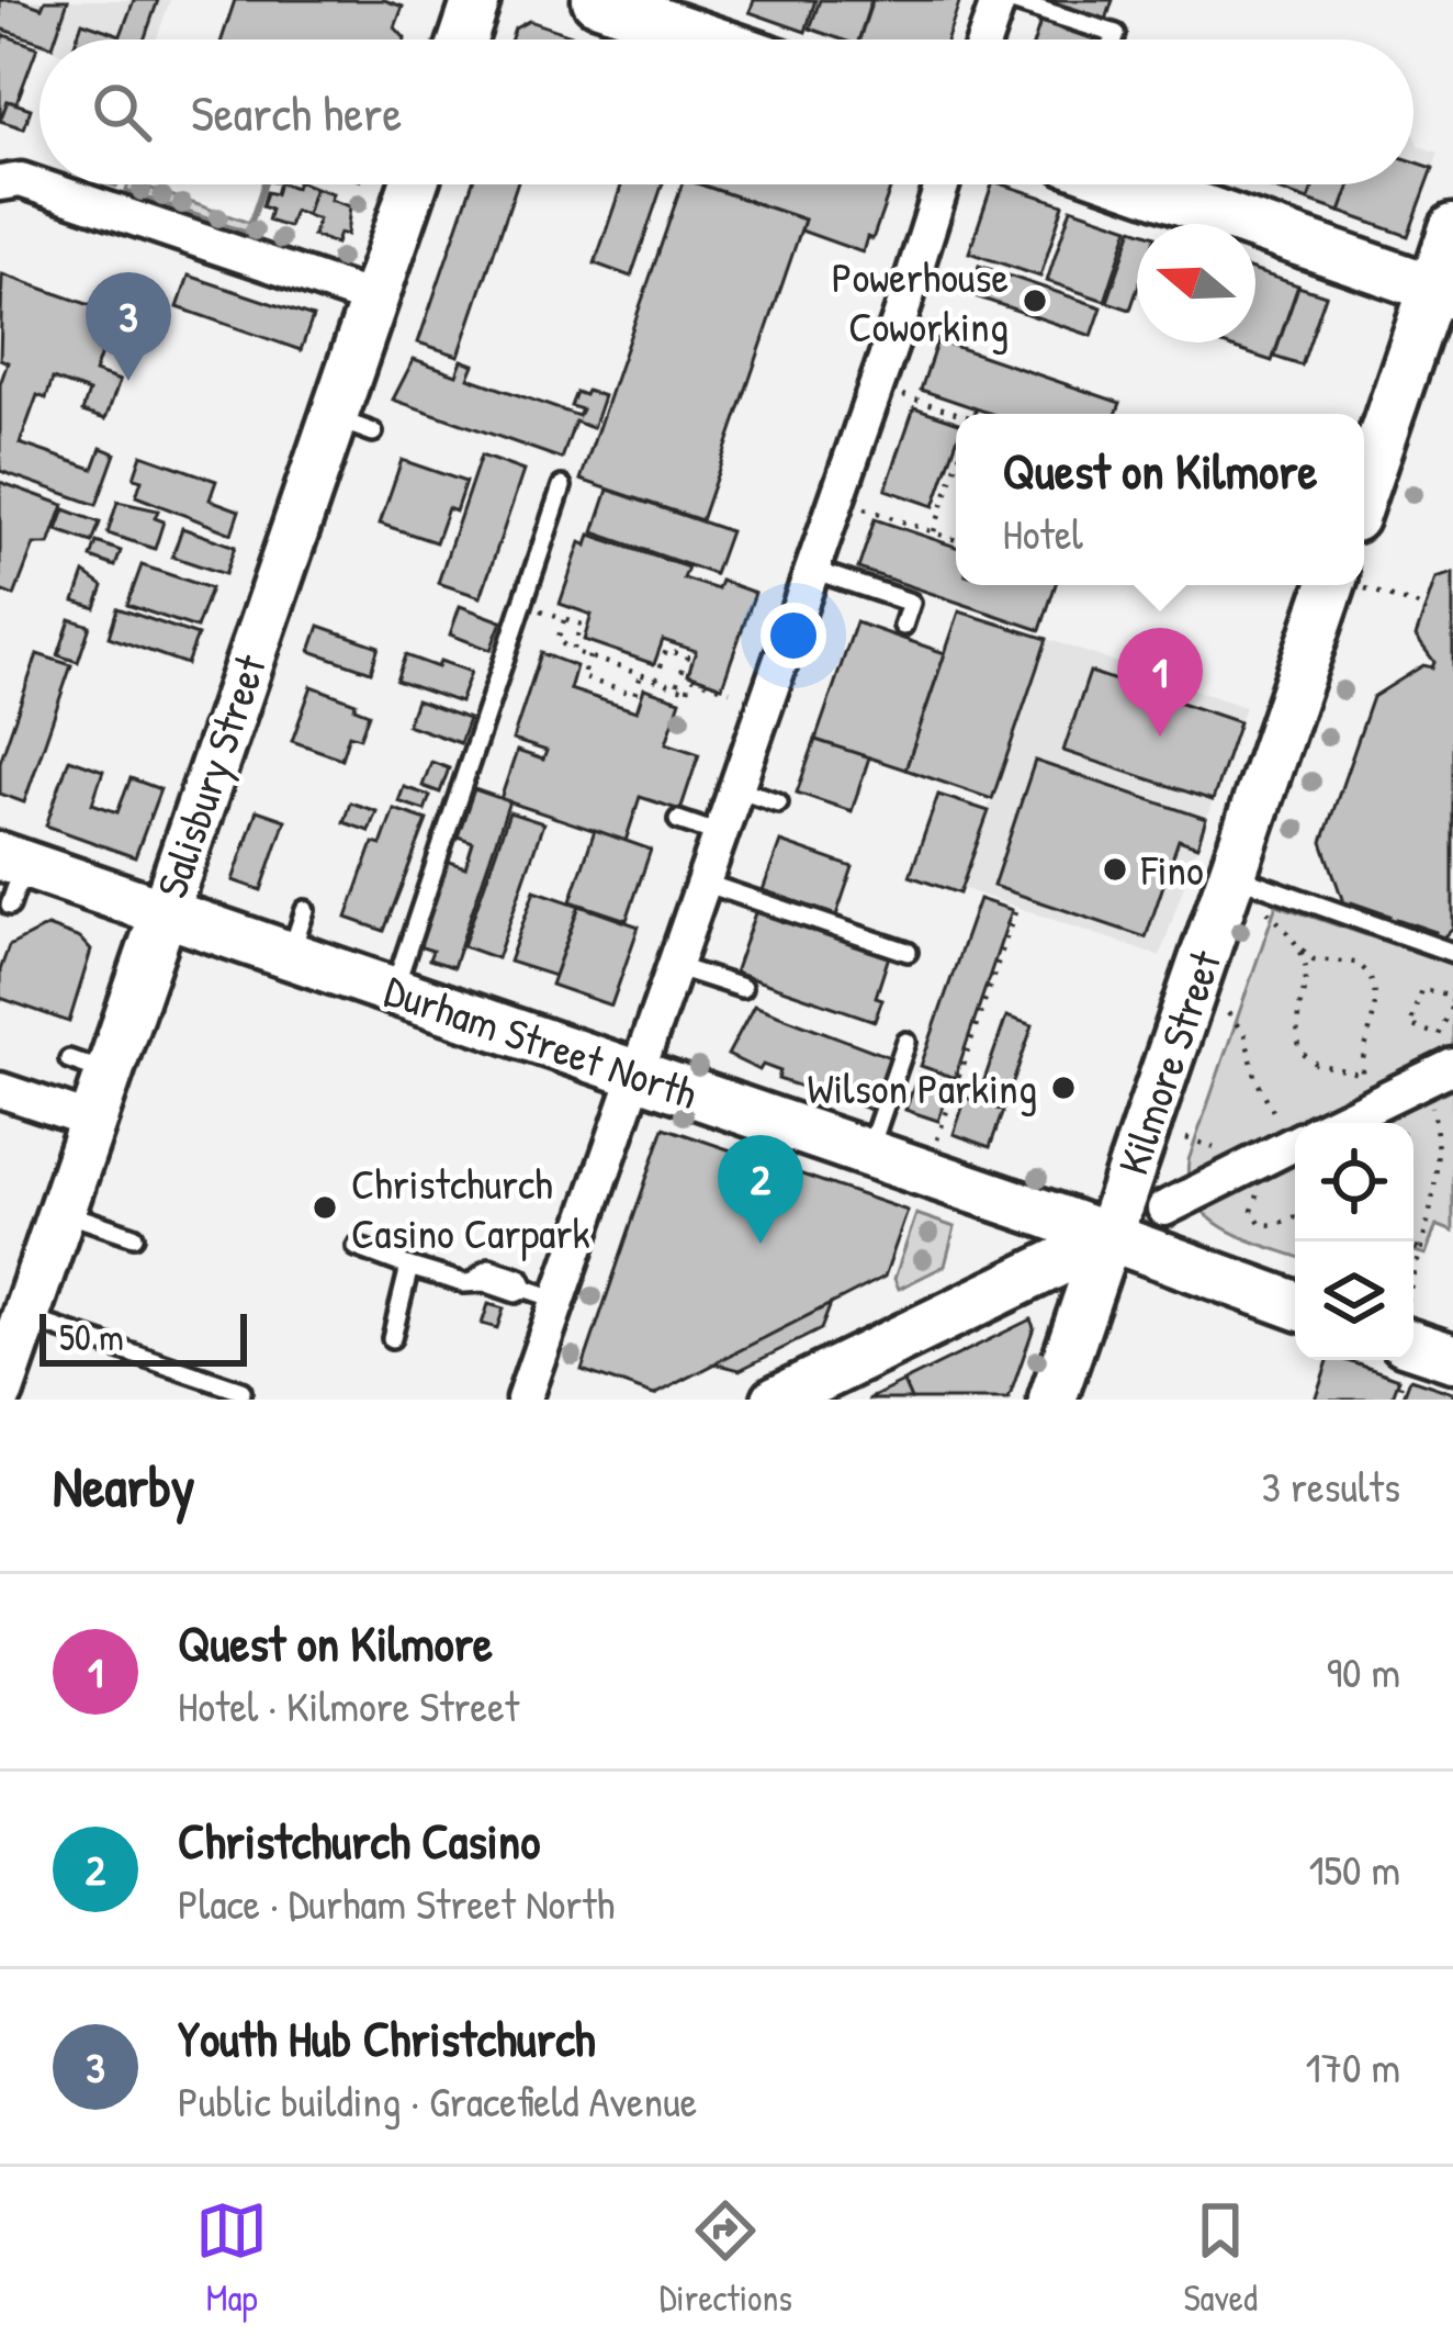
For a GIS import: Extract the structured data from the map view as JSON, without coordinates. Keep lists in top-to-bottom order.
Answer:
{
  "streets": {
    "main road": ["Salisbury Street", "Durham Street North", "Kilmore Street"]
  },
  "crossings": [
    ["Salisbury Street", "Durham Street North"],
    ["Durham Street North", "Kilmore Street"]
  ],
  "places": [
    "Powerhouse Coworking",
    "Fino",
    "Wilson Parking",
    "Christchurch Casino Carpark"
  ],
  "scale_bar": "50 m",
  "north": "left",
  "page": {
    "search": "Search here",
    "pins": ["3", "1", "2"],
    "popup": ["Quest on Kilmore", "Hotel"],
    "scale": "50 m",
    "heading": ["Nearby", "3 results"],
    "list": [
      {
        "mark": "1",
        "name": "Quest on Kilmore",
        "note": "Hotel · Kilmore Street",
        "value": "90 m"
      },
      {
        "mark": "2",
        "name": "Christchurch Casino",
        "note": "Place · Durham Street North",
        "value": "150 m"
      },
      {
        "mark": "3",
        "name": "Youth Hub Christchurch",
        "note": "Public building · Gracefield Avenue",
        "value": "170 m"
      }
    ],
    "nav": ["Map", "Directions", "Saved"]
  }
}
